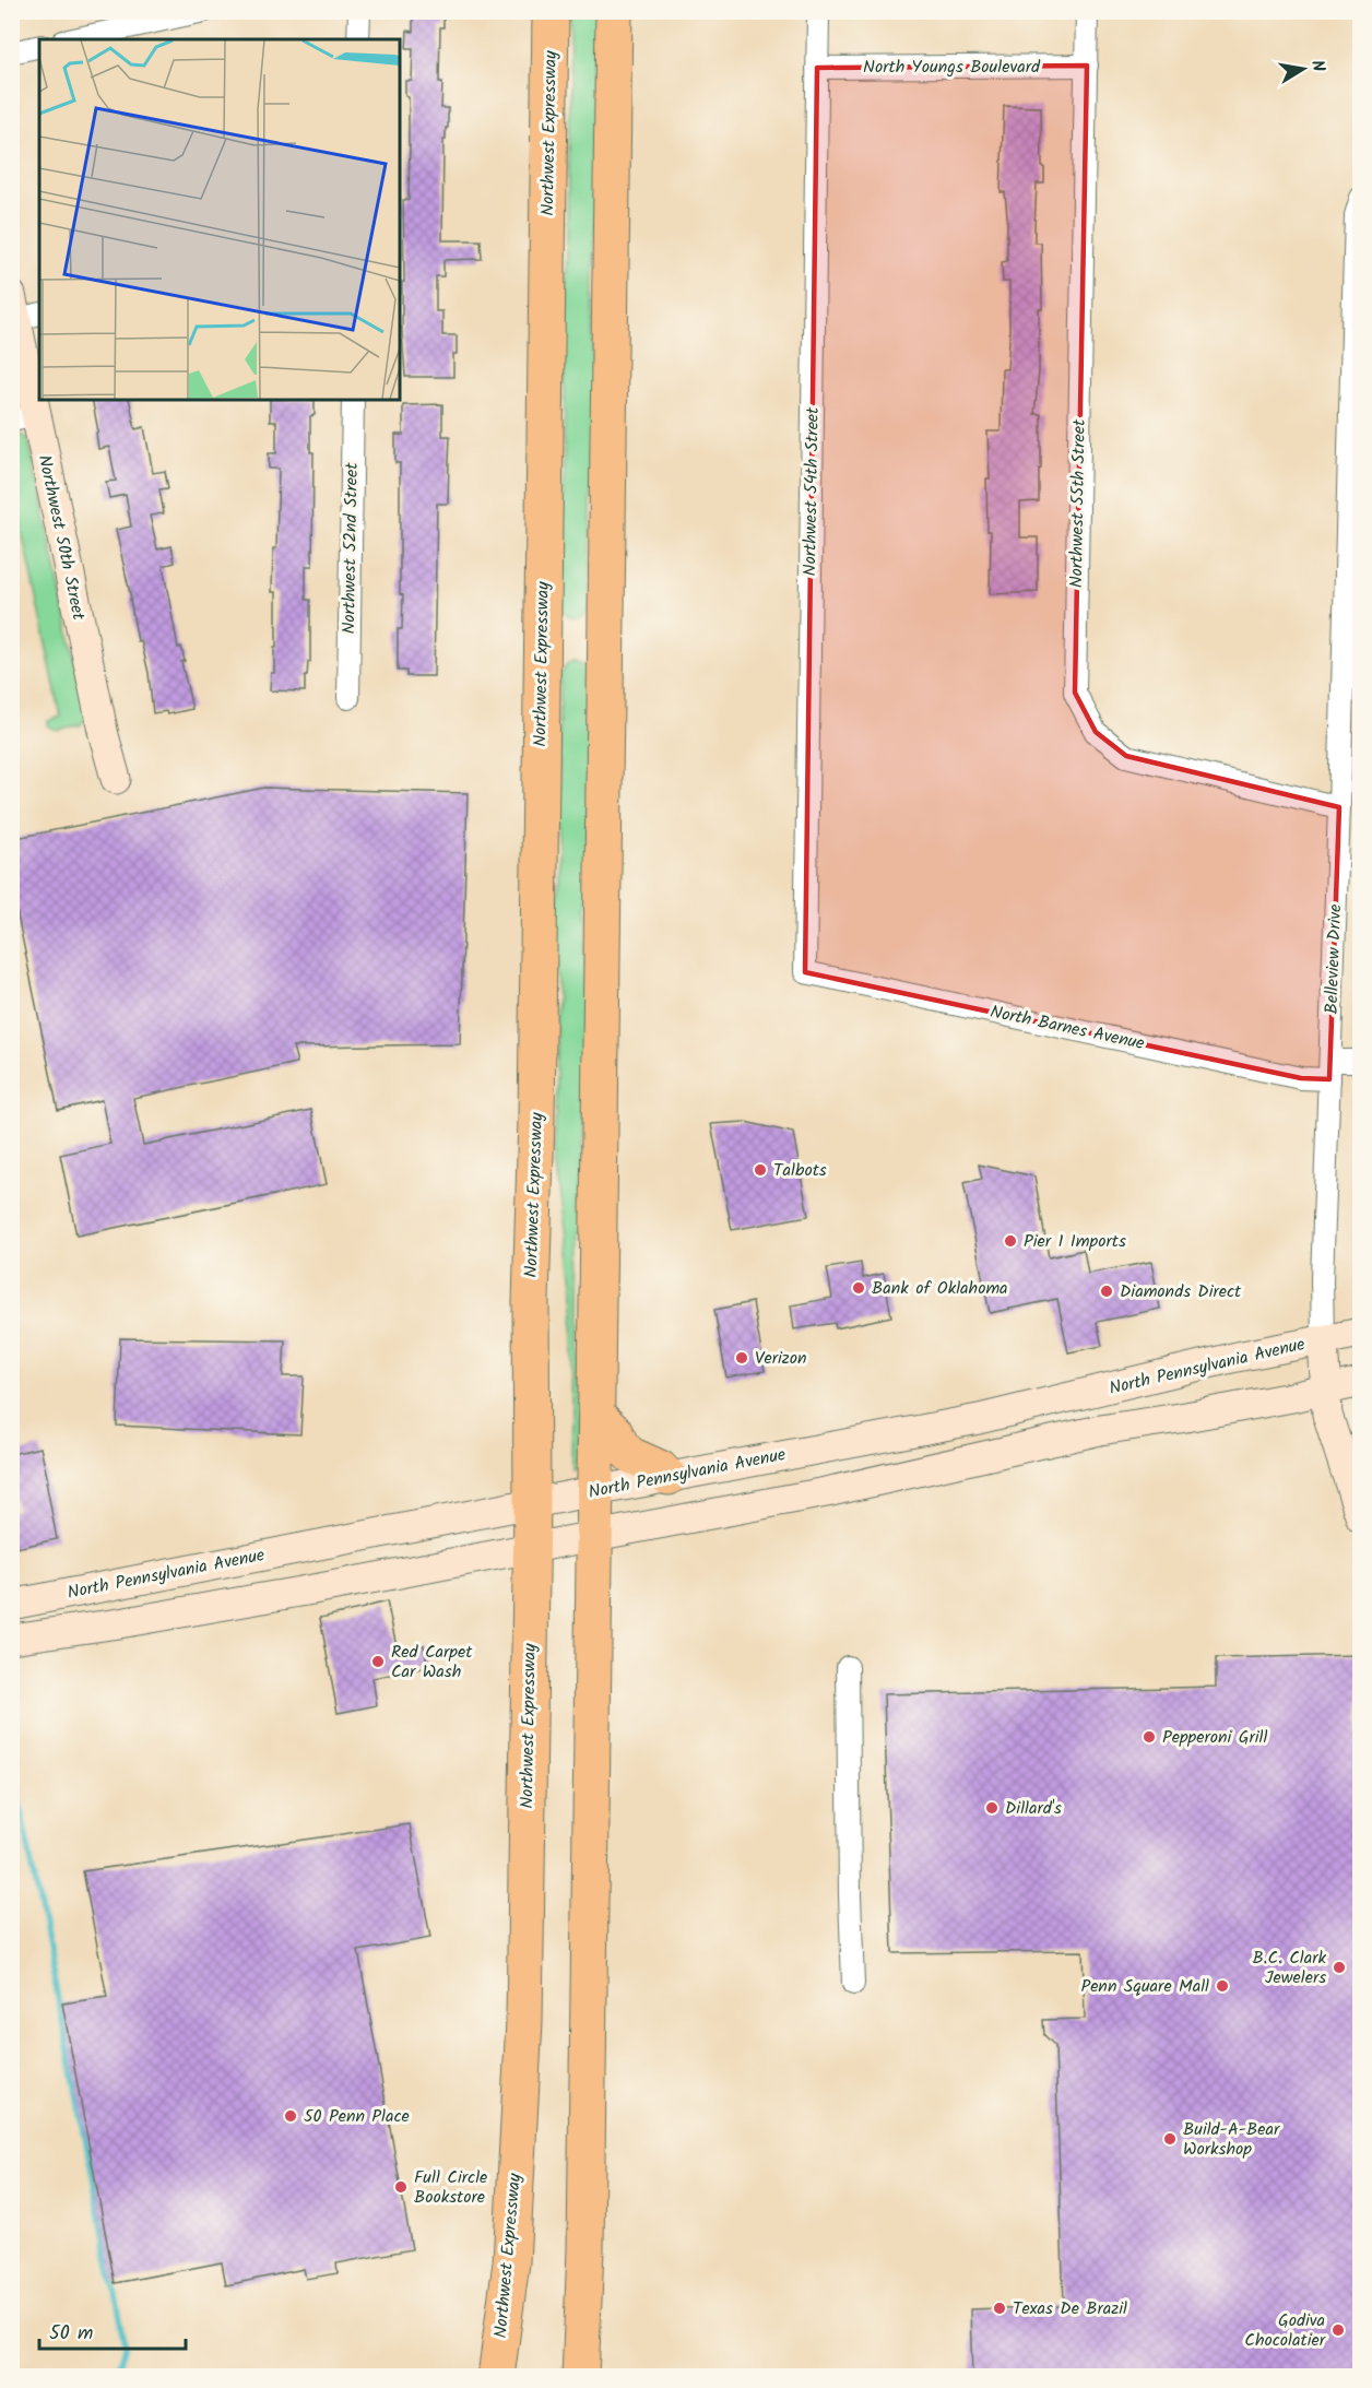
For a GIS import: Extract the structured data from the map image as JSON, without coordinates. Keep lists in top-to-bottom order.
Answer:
{
  "streets": {
    "highway": ["Northwest Expressway"],
    "main road": ["Northwest 50th Street", "Belleview Drive", "North Pennsylvania Avenue"],
    "street": [
      "North Youngs Boulevard",
      "Northwest 54th Street",
      "Northwest 55th Street",
      "Northwest 52nd Street",
      "North Barnes Avenue"
    ]
  },
  "crossings": [
    ["North Youngs Boulevard", "Northwest 54th Street"],
    ["North Youngs Boulevard", "Northwest 55th Street"],
    ["Northwest Expressway", "North Pennsylvania Avenue"],
    ["Northwest 54th Street", "North Barnes Avenue"],
    ["Northwest 55th Street", "Belleview Drive"],
    ["Belleview Drive", "North Barnes Avenue"],
    ["Belleview Drive", "North Pennsylvania Avenue"]
  ],
  "places": [
    "Talbots",
    "Pier 1 Imports",
    "Bank of Oklahoma",
    "Diamonds Direct",
    "Verizon",
    "Red Carpet Car Wash",
    "Pepperoni Grill",
    "Dillard's",
    "B.C. Clark Jewelers",
    "Penn Square Mall",
    "50 Penn Place",
    "Build-A-Bear Workshop",
    "Full Circle Bookstore",
    "Texas De Brazil",
    "Godiva Chocolatier"
  ],
  "scale_bar": "50 m",
  "north": "right"
}
